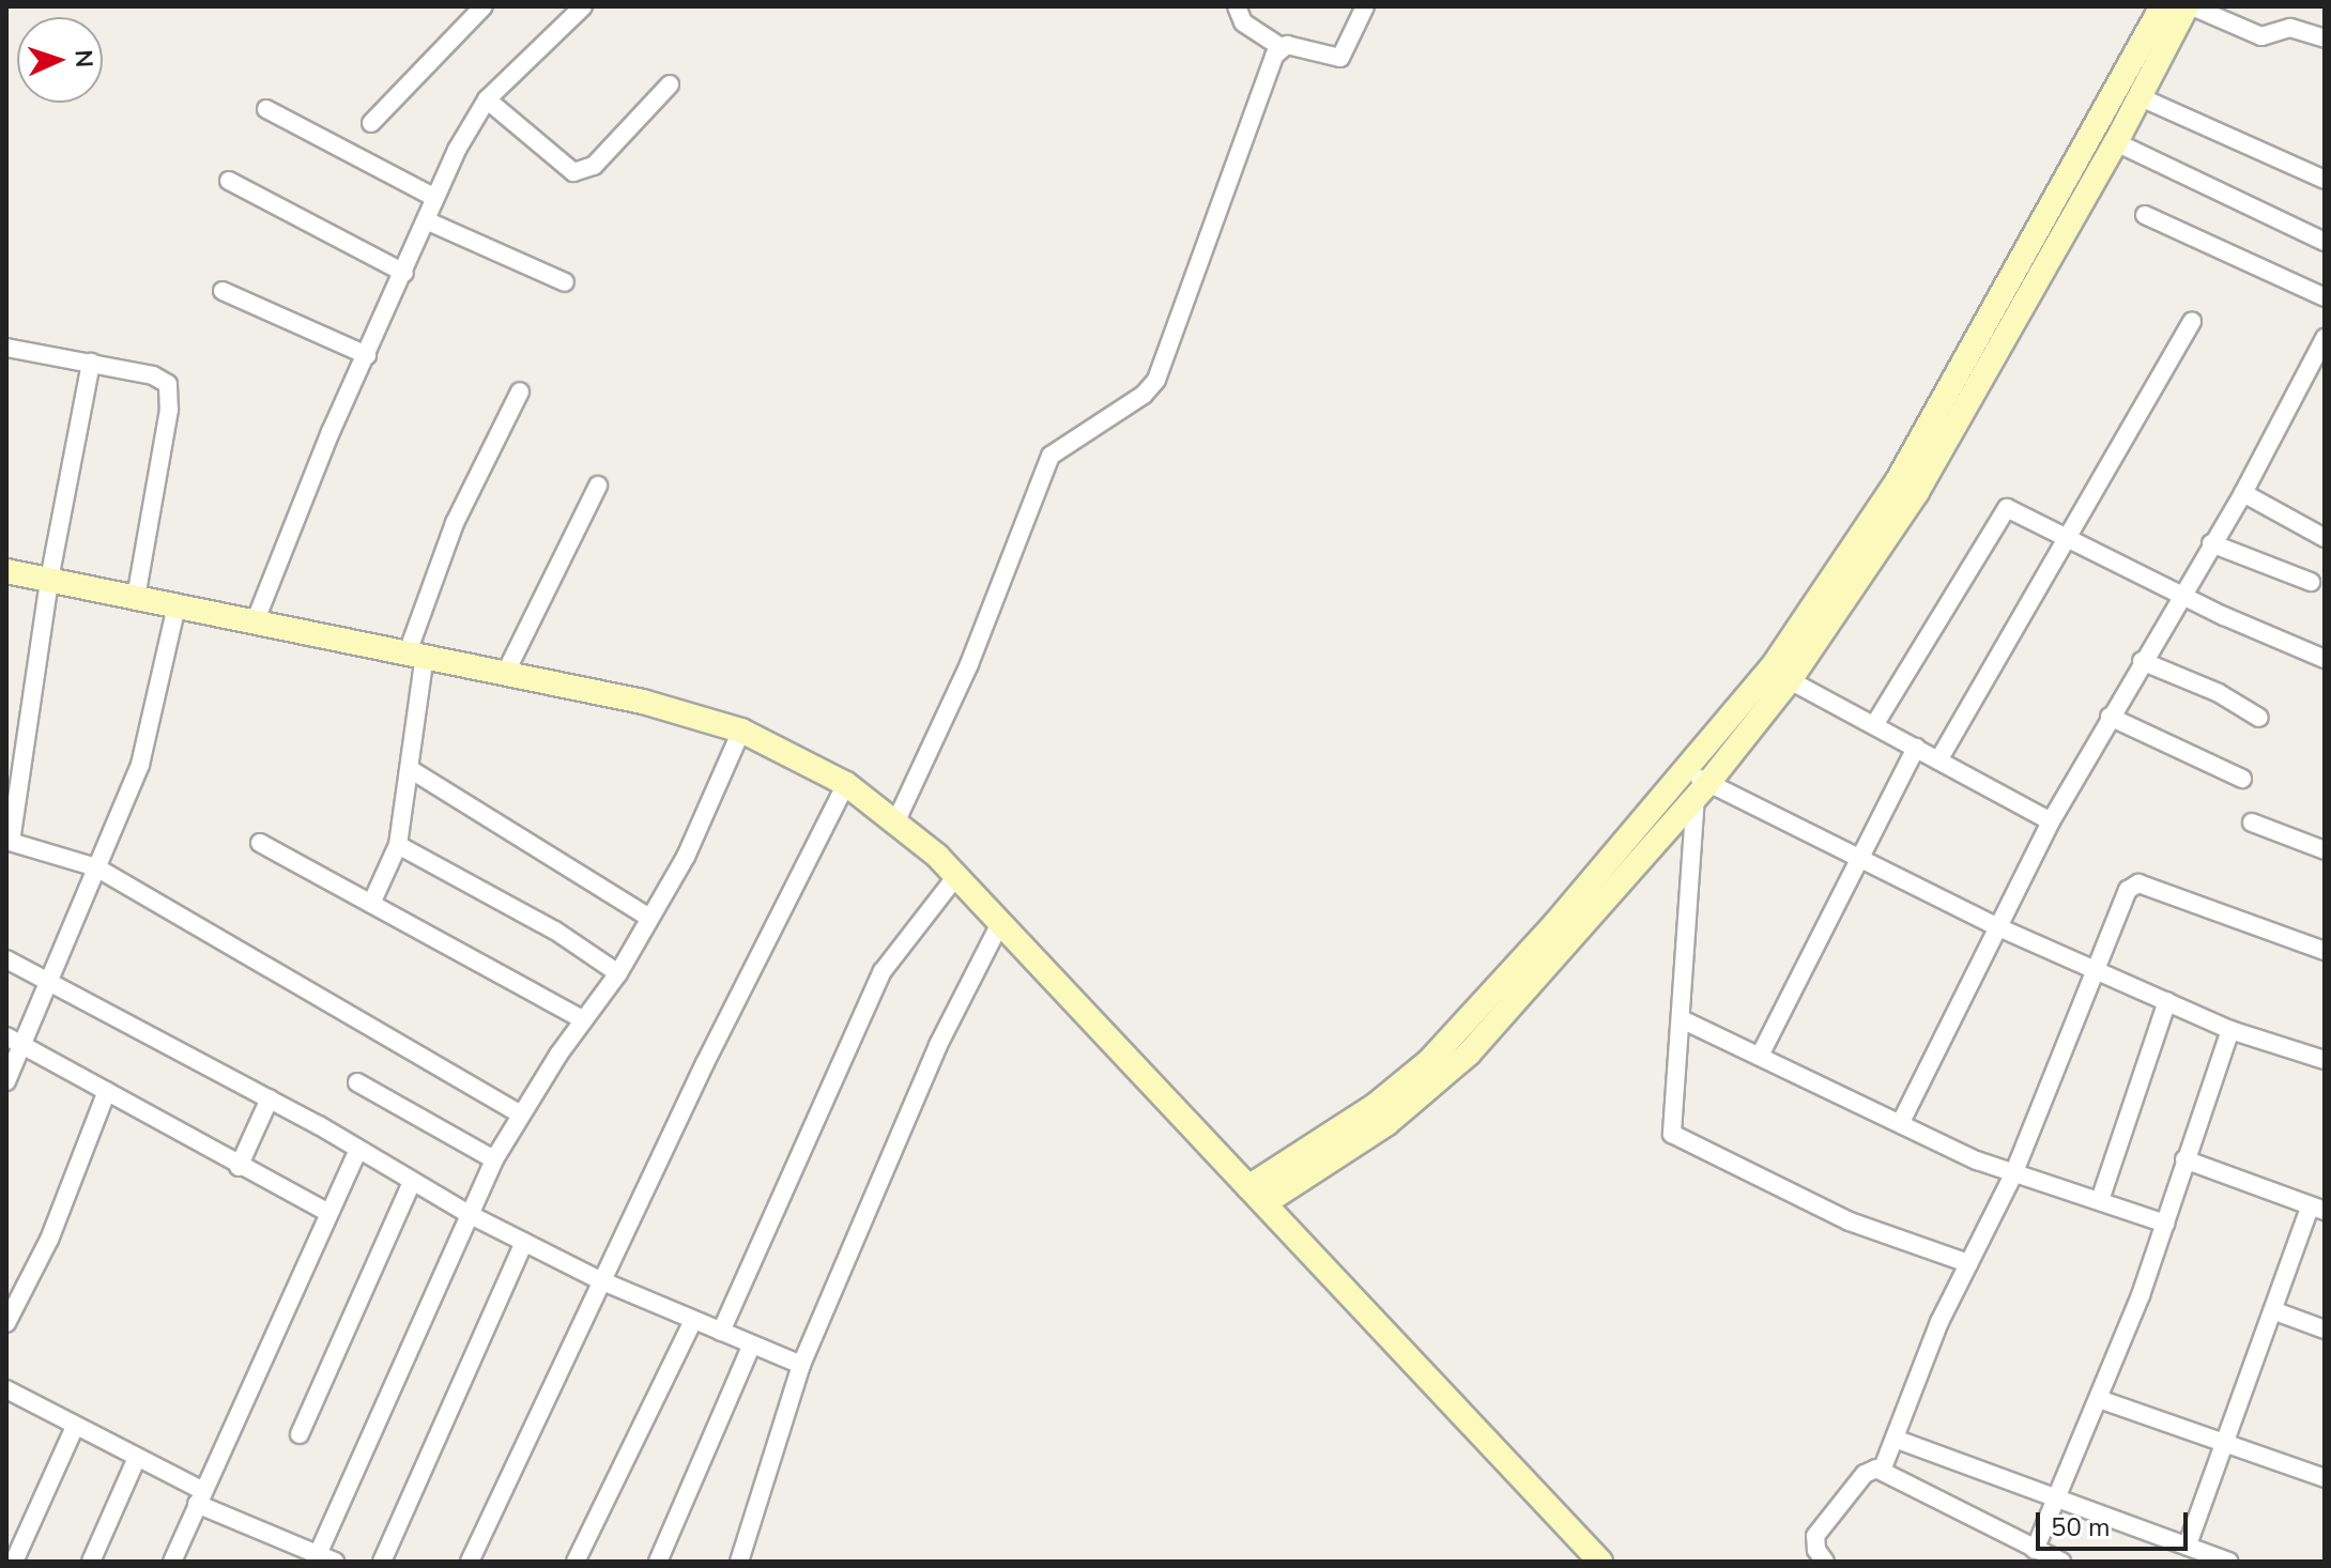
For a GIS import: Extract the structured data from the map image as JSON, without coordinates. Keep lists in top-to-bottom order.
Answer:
{
  "scale_bar": "50 m",
  "north": "right"
}
